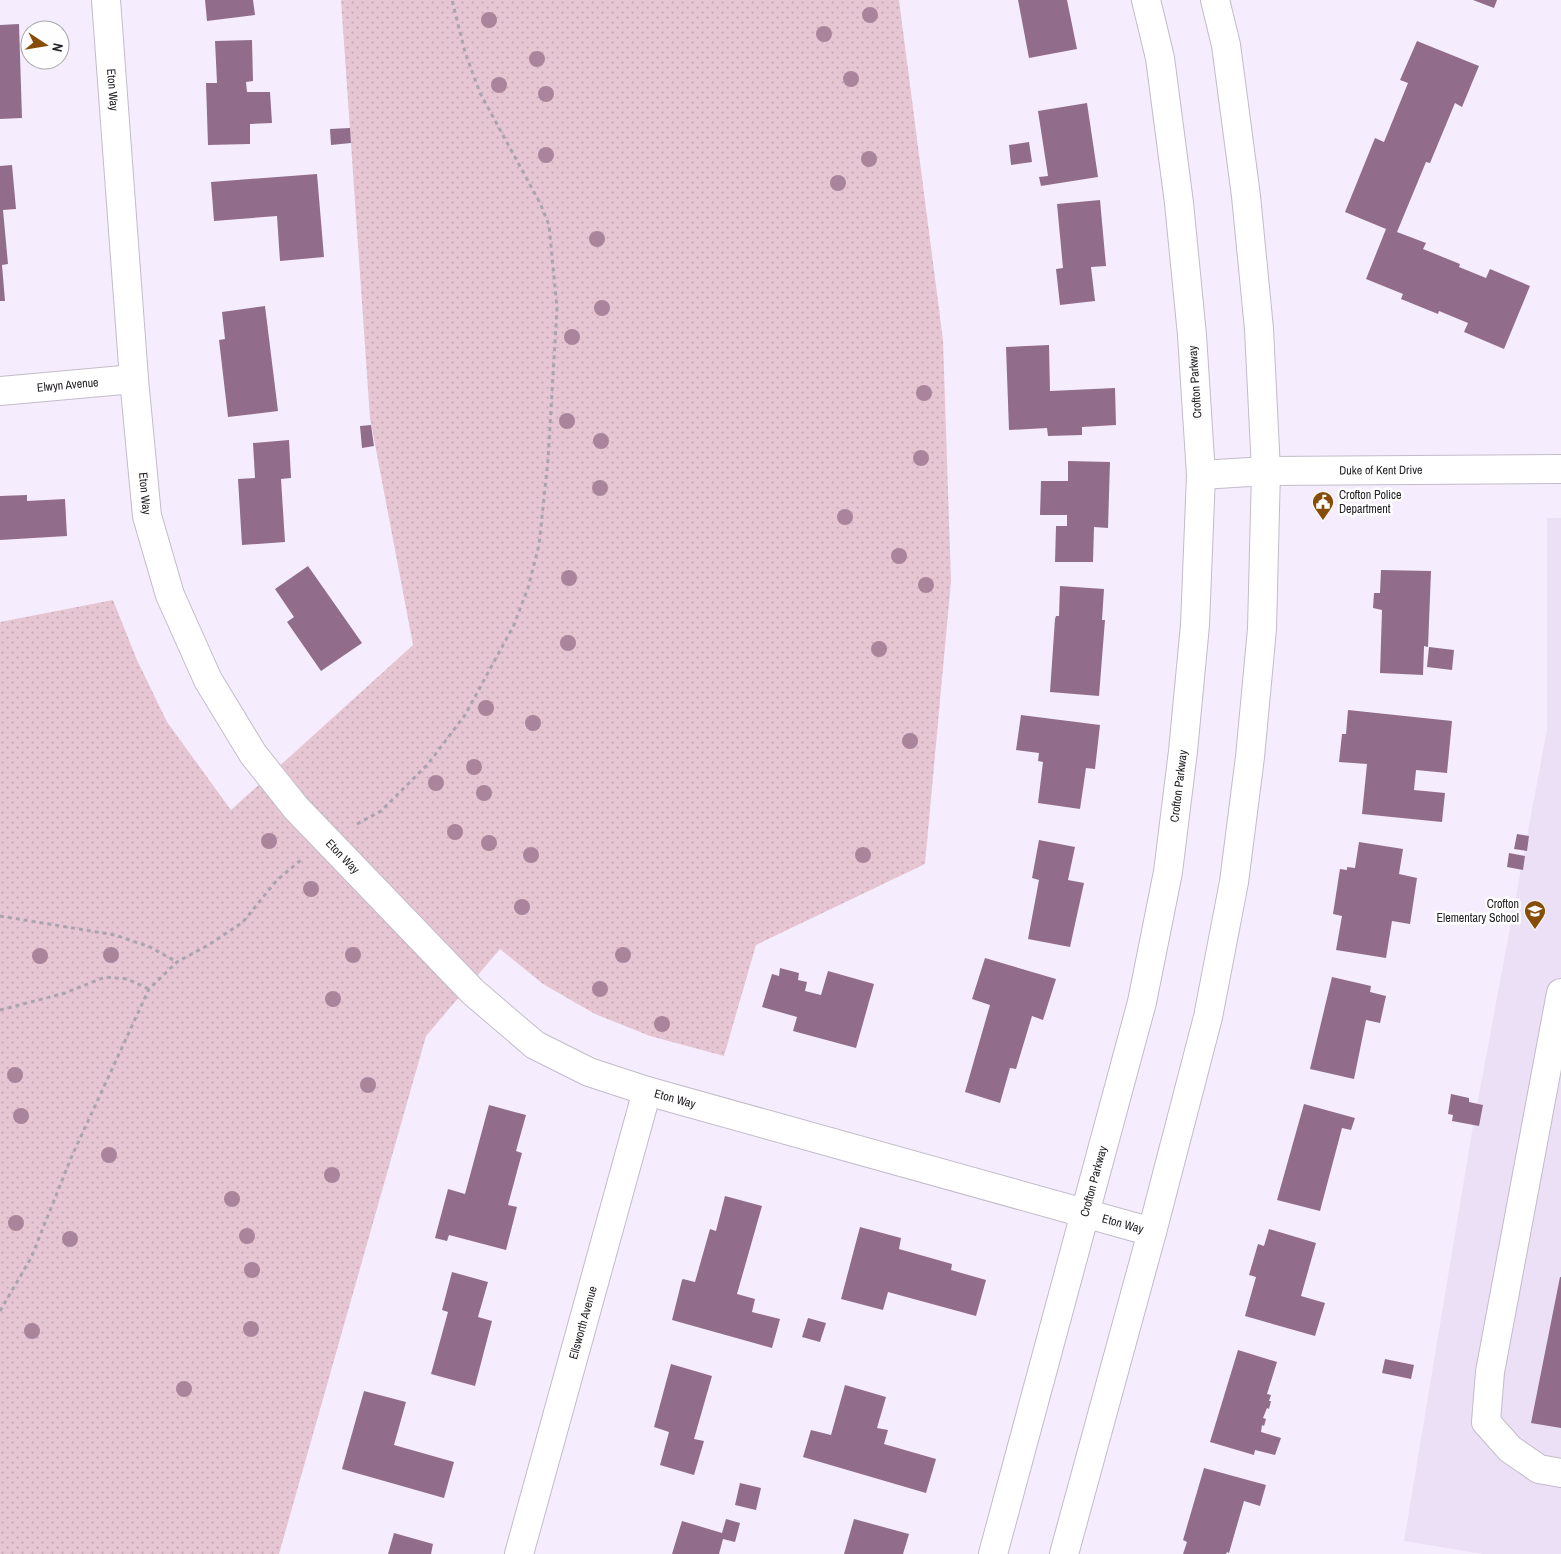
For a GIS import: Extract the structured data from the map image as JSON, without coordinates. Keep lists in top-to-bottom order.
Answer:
{
  "streets": {
    "street": [
      "Eton Way",
      "Crofton Parkway",
      "Elwyn Avenue",
      "Duke of Kent Drive",
      "Ellsworth Avenue"
    ]
  },
  "crossings": [
    ["Eton Way", "Crofton Parkway"],
    ["Eton Way", "Elwyn Avenue"],
    ["Eton Way", "Ellsworth Avenue"],
    ["Crofton Parkway", "Duke of Kent Drive"]
  ],
  "places": {
    "public building": ["Crofton Police Department"],
    "school or university": ["Crofton Elementary School"]
  },
  "north": "right"
}
